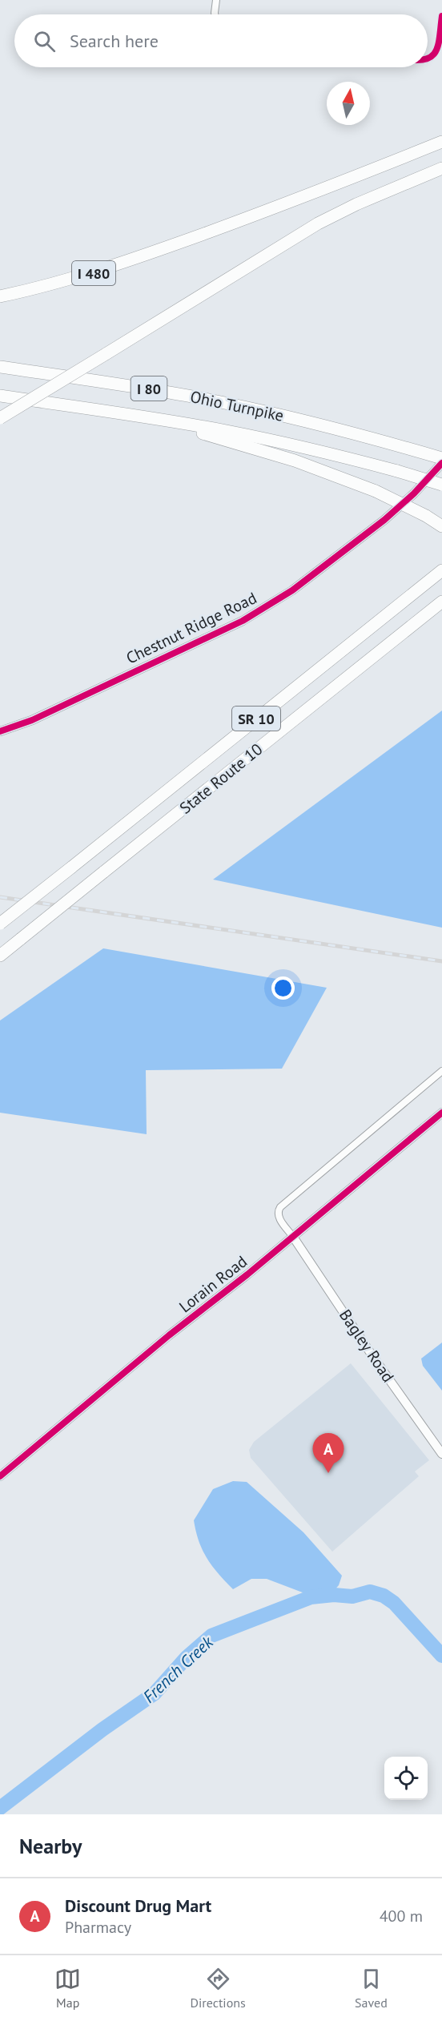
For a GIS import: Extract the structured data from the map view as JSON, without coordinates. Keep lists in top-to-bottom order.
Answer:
{
  "streets": {
    "highway": [
      "I 480",
      "I 80",
      "Ohio Turnpike",
      "SR 10",
      "State Route 10"
    ],
    "street": ["Chestnut Ridge Road", "Lorain Road", "Bagley Road"]
  },
  "crossings": [
    ["Lorain Road", "Bagley Road"]
  ],
  "water": ["French Creek"],
  "north": "top",
  "page": {
    "search": "Search here",
    "pins": "A",
    "heading": "Nearby",
    "list": [
      {
        "mark": "A",
        "name": "Discount Drug Mart",
        "note": "Pharmacy",
        "value": "400 m"
      }
    ],
    "nav": ["Map", "Directions", "Saved"]
  }
}
